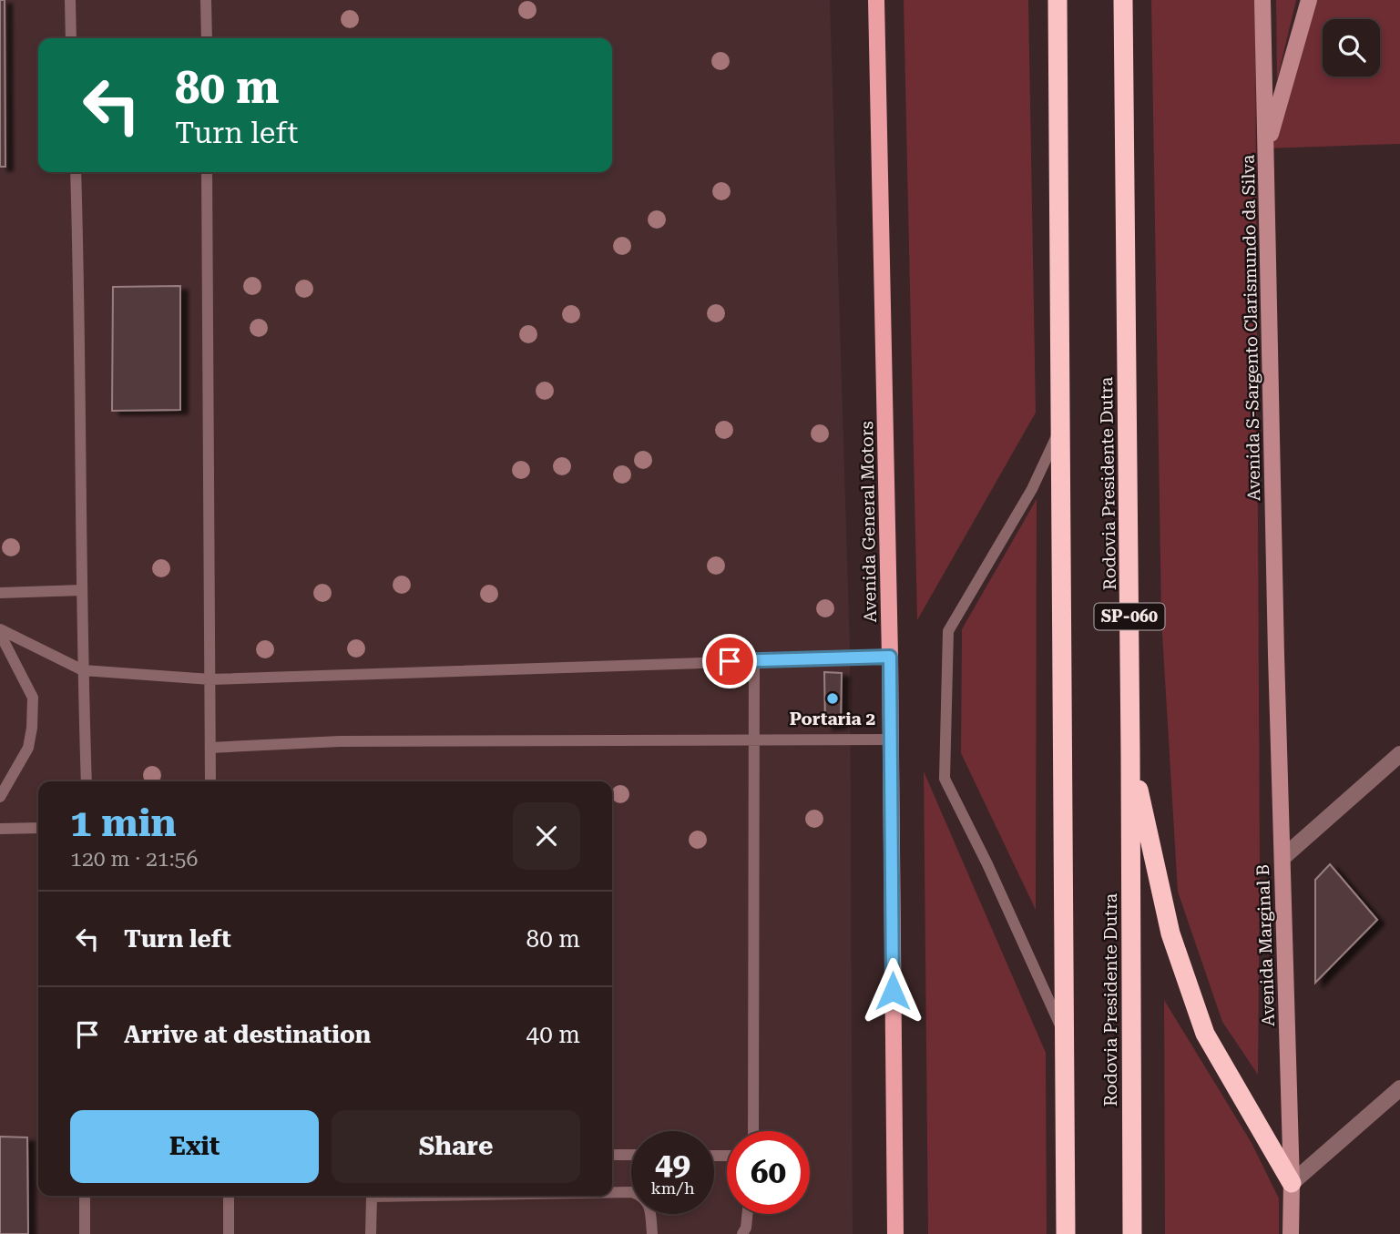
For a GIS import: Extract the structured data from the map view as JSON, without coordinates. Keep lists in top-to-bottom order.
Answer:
{
  "streets": {
    "highway": ["Rodovia Presidente Dutra", "SP-060"],
    "main road": ["Avenida General Motors"],
    "street": ["Avenida S-Sargento Clarismundo da Silva", "Avenida Marginal B"]
  },
  "crossings": [
    ["Avenida S-Sargento Clarismundo da Silva", "Avenida Marginal B"]
  ],
  "places": ["Portaria 2"],
  "page": {
    "turn": ["80 m", "Turn left"],
    "heading": ["1 min", "120 m · 21:56"],
    "list": [
      {
        "name": "Turn left",
        "value": "80 m"
      },
      {
        "name": "Arrive at destination",
        "value": "40 m"
      }
    ],
    "buttons": ["Exit", "Share"],
    "speed": "49 km/h",
    "limit": "60"
  }
}
